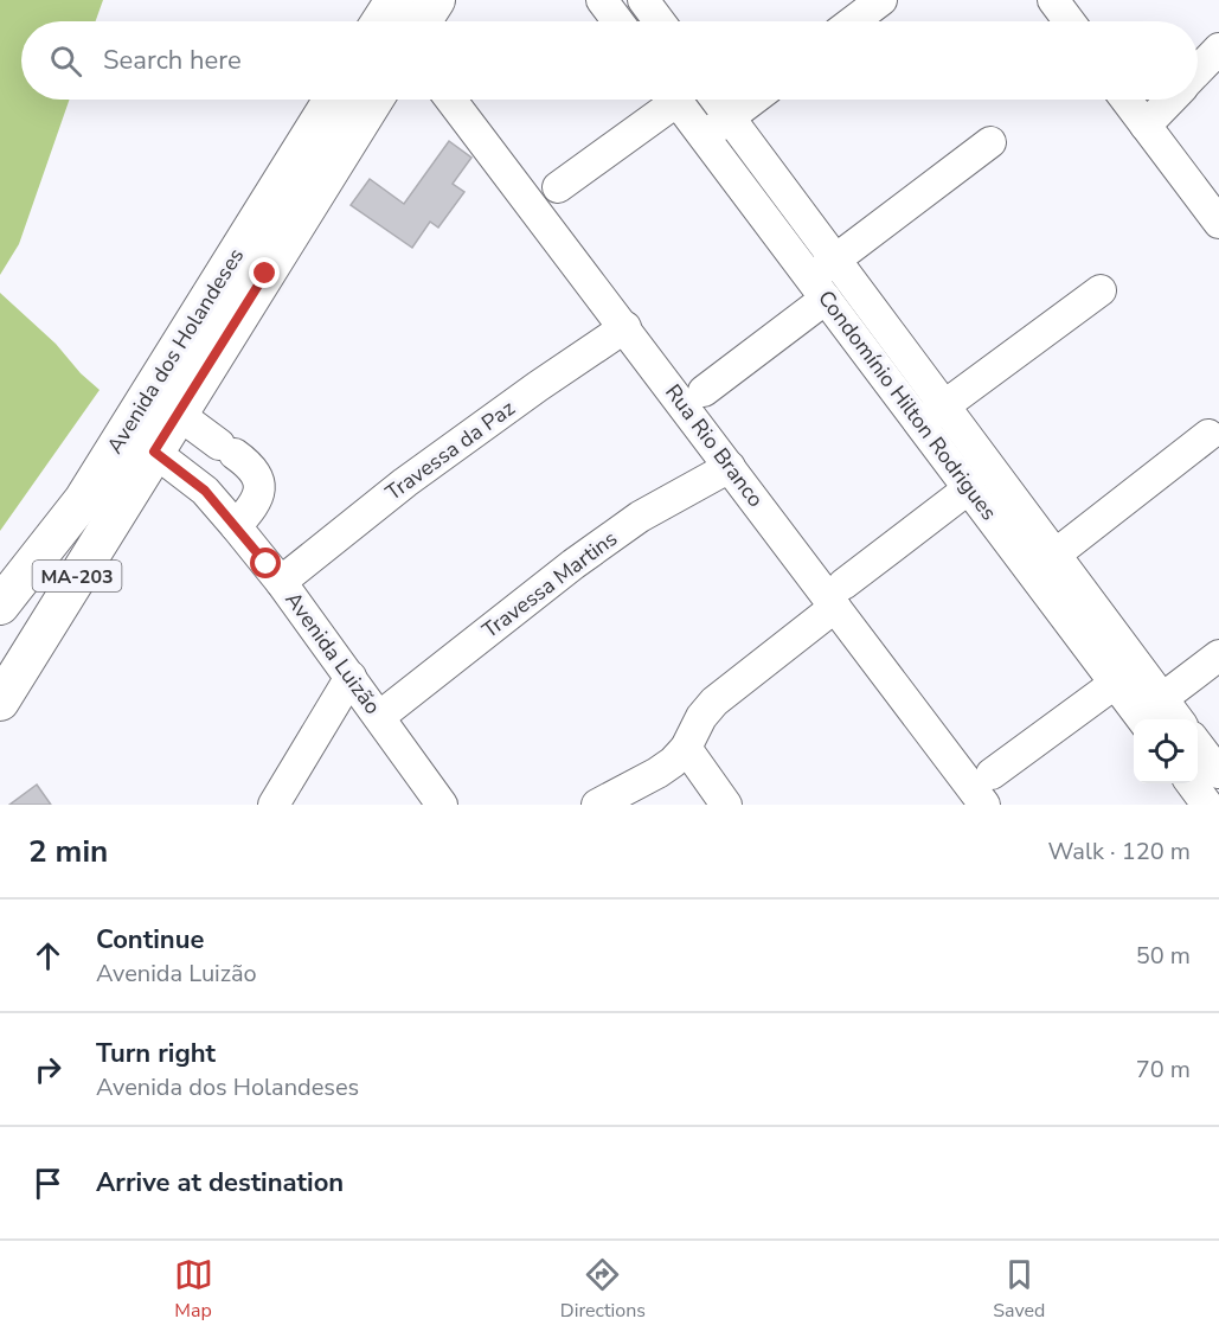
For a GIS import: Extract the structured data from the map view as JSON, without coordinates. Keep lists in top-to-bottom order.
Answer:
{
  "streets": {
    "main road": ["Avenida dos Holandeses", "MA-203"],
    "street": [
      "Condomínio Hilton Rodrigues",
      "Rua Rio Branco",
      "Travessa da Paz",
      "Travessa Martins",
      "Avenida Luizão"
    ]
  },
  "crossings": [
    ["Avenida dos Holandeses", "Avenida Luizão"],
    ["Rua Rio Branco", "Travessa da Paz"],
    ["Rua Rio Branco", "Travessa Martins"],
    ["Travessa da Paz", "Avenida Luizão"],
    ["Travessa Martins", "Avenida Luizão"]
  ],
  "page": {
    "search": "Search here",
    "heading": ["2 min", "Walk · 120 m"],
    "list": [
      ["Continue", "Avenida Luizão", "50 m"],
      ["Turn right", "Avenida dos Holandeses", "70 m"],
      "Arrive at destination"
    ],
    "nav": ["Map", "Directions", "Saved"]
  }
}
